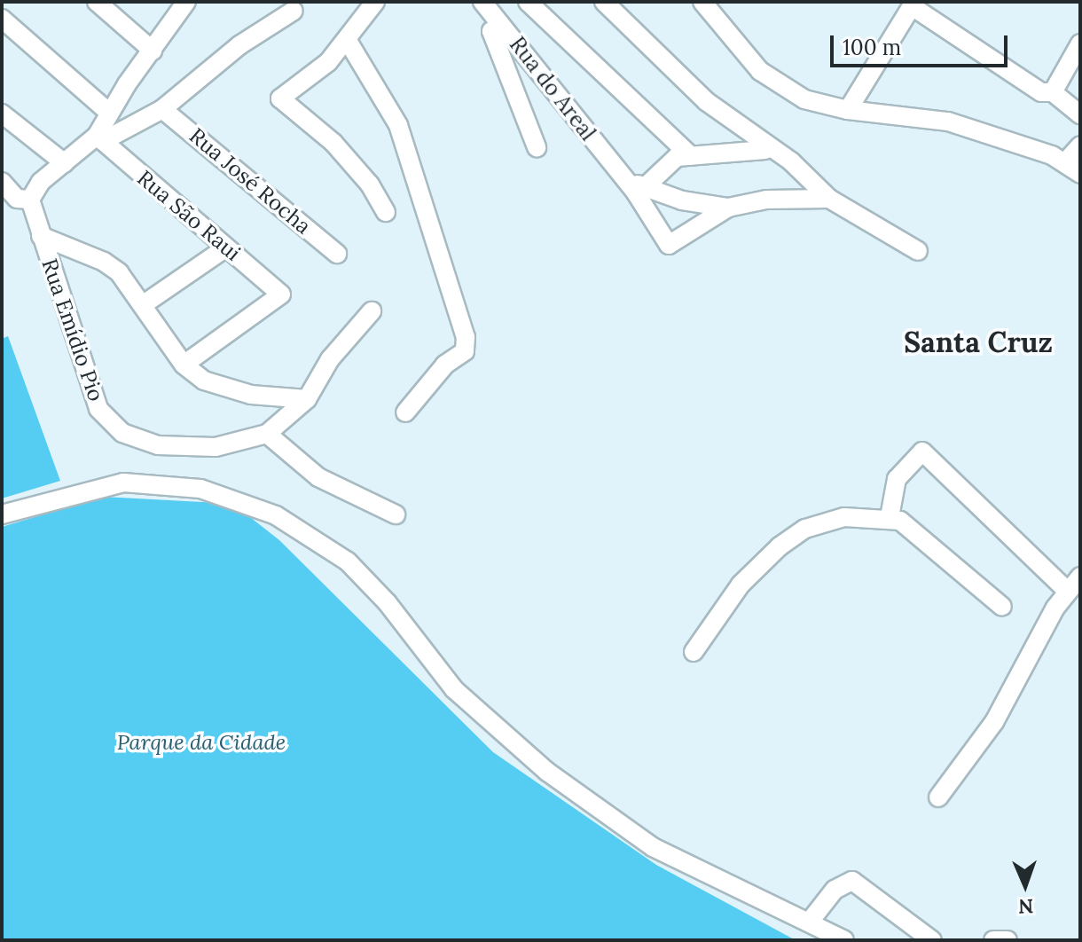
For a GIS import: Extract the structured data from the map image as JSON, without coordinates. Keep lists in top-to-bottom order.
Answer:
{
  "streets": {
    "street": [
      "Rua do Areal",
      "Rua José Rocha",
      "Rua São Raui",
      "Rua Emídio Pio"
    ]
  },
  "districts": ["Santa Cruz"],
  "parks": ["Parque da Cidade"],
  "scale_bar": "100 m",
  "north": "bottom"
}
